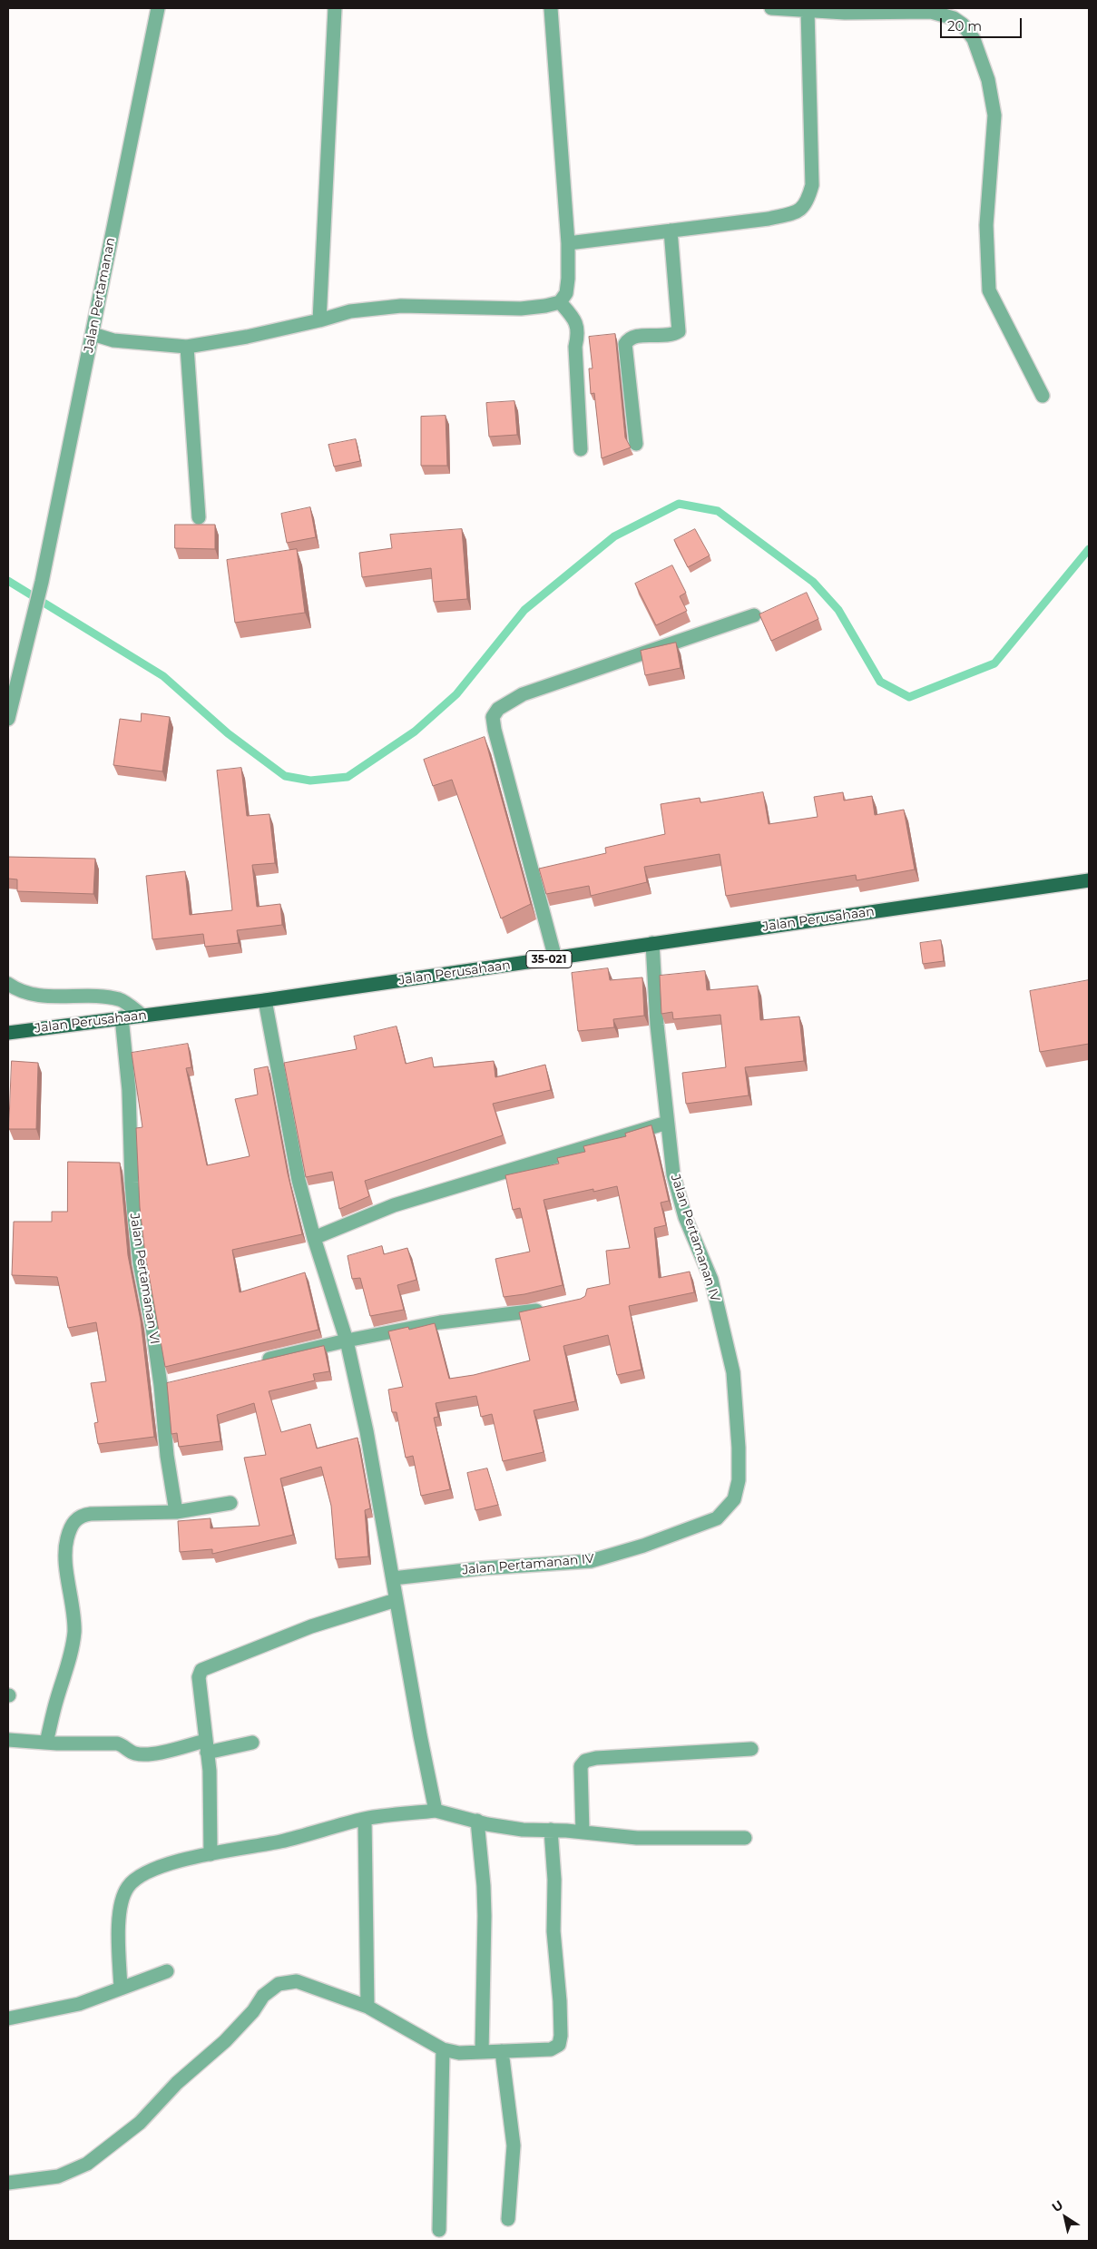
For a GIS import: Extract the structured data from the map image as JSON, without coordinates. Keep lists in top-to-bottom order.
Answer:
{
  "streets": {
    "main road": ["Jalan Perusahaan", "35-021"],
    "street": ["Jalan Pertamanan", "Jalan Pertamanan IV", "Jalan Pertamanan VI"]
  },
  "crossings": [
    ["Jalan Perusahaan", "Jalan Pertamanan IV"],
    ["Jalan Perusahaan", "Jalan Pertamanan VI"]
  ],
  "scale_bar": "20 m",
  "north": "top left"
}
